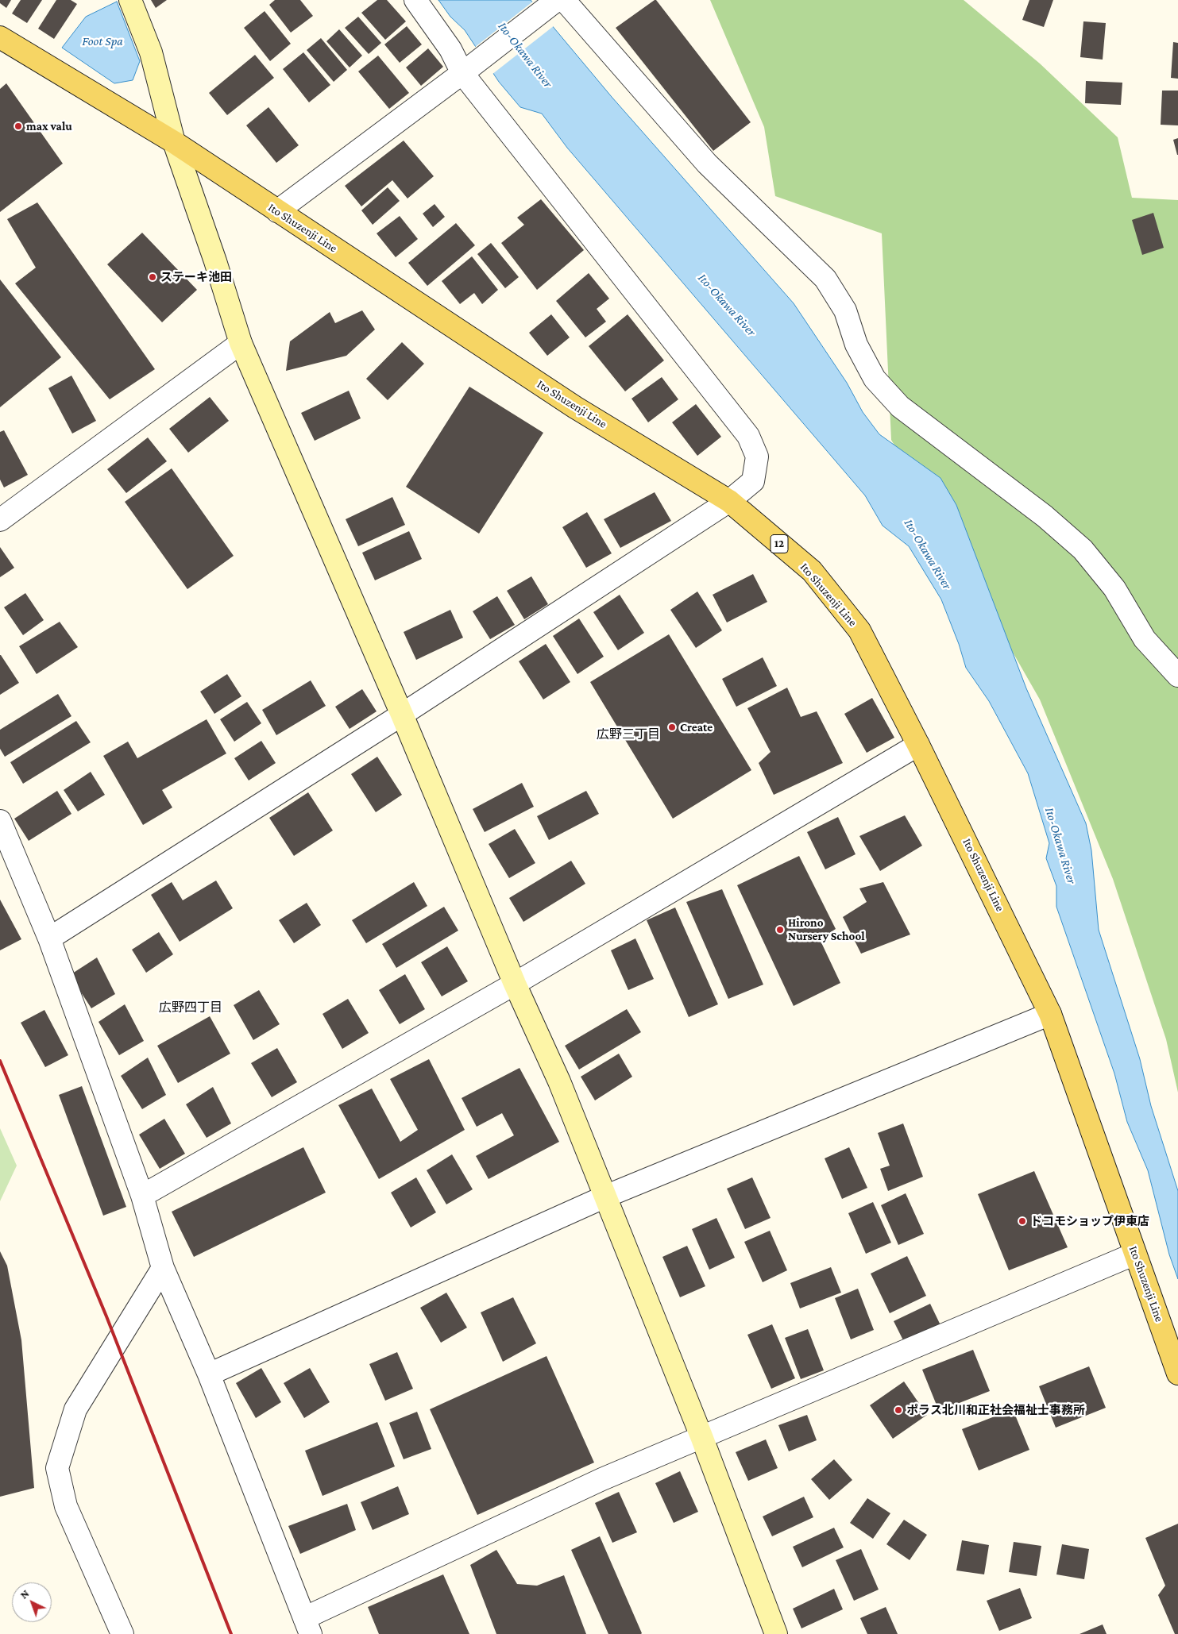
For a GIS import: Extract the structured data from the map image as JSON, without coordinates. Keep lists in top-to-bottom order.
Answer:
{
  "streets": {
    "main road": ["Ito Shuzenji Line", "12"]
  },
  "districts": ["広野三丁目", "広野四丁目"],
  "water": ["Foot Spa", "Ito-Okawa River"],
  "places": [
    "max valu",
    "ステーキ池田",
    "Create",
    "Hirono Nursery School",
    "ドコモショップ伊東店",
    "ポラス北川和正社会福祉士事務所"
  ],
  "north": "top left"
}
